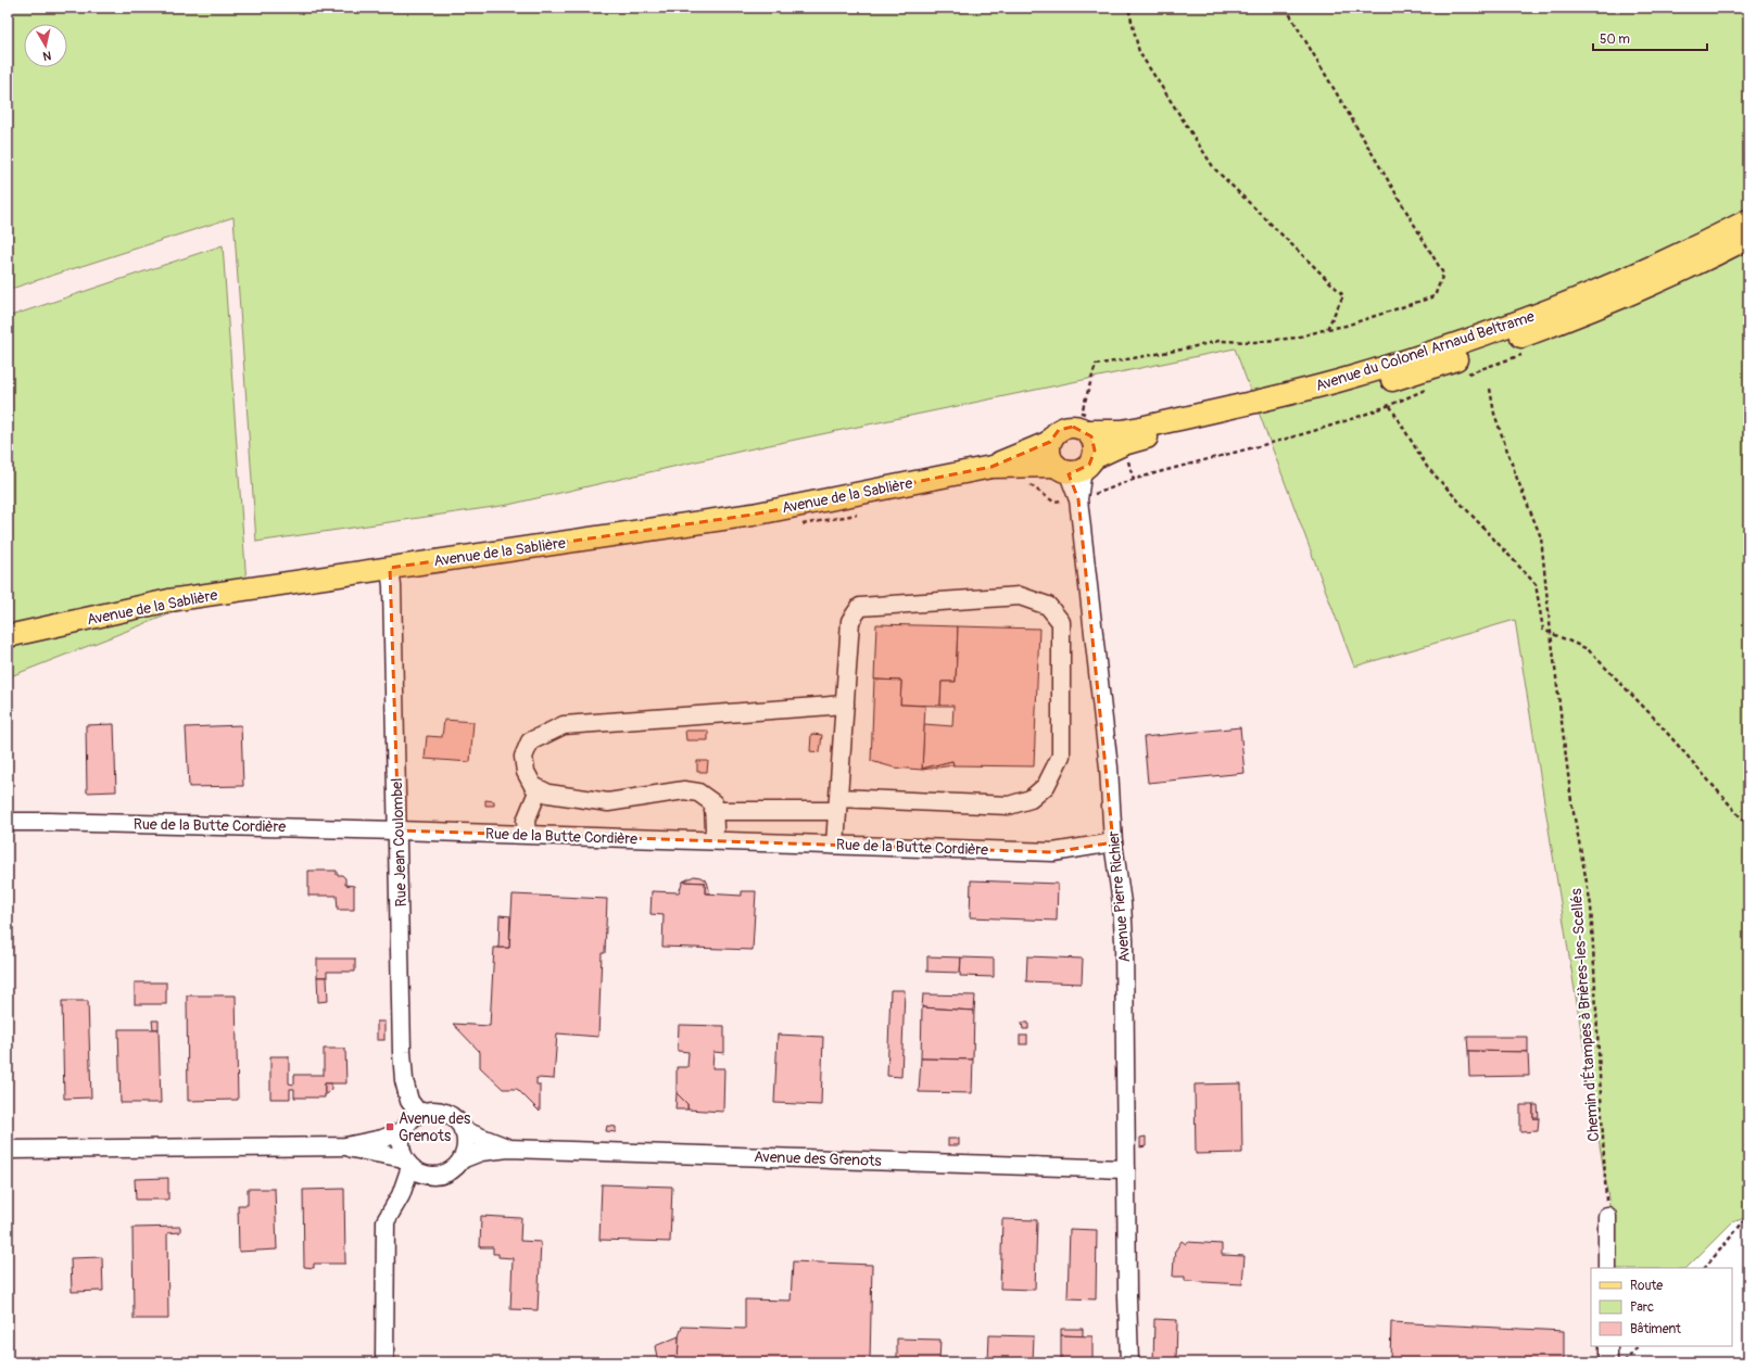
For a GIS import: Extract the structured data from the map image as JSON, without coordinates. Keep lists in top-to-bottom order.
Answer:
{
  "streets": {
    "main road": ["Avenue du Colonel Arnaud Beltrame", "Avenue de la Sablière"],
    "street": [
      "Rue de la Butte Cordière",
      "Rue Jean Coulombel",
      "Avenue Pierre Richier",
      "Avenue des Grenots"
    ],
    "path": ["Chemin d'Étampes à Brières-les-Scellés"]
  },
  "crossings": [
    ["Avenue du Colonel Arnaud Beltrame", "Avenue de la Sablière"],
    ["Avenue du Colonel Arnaud Beltrame", "Avenue Pierre Richier"],
    ["Avenue de la Sablière", "Rue Jean Coulombel"],
    ["Avenue de la Sablière", "Avenue Pierre Richier"],
    ["Rue de la Butte Cordière", "Rue Jean Coulombel"],
    ["Rue de la Butte Cordière", "Avenue Pierre Richier"],
    ["Rue Jean Coulombel", "Avenue des Grenots"],
    ["Avenue Pierre Richier", "Avenue des Grenots"]
  ],
  "places": {
    "transit": ["Avenue des Grenots"]
  },
  "legend": ["Route", "Parc", "Bâtiment"],
  "scale_bar": "50 m",
  "north": "bottom"
}
